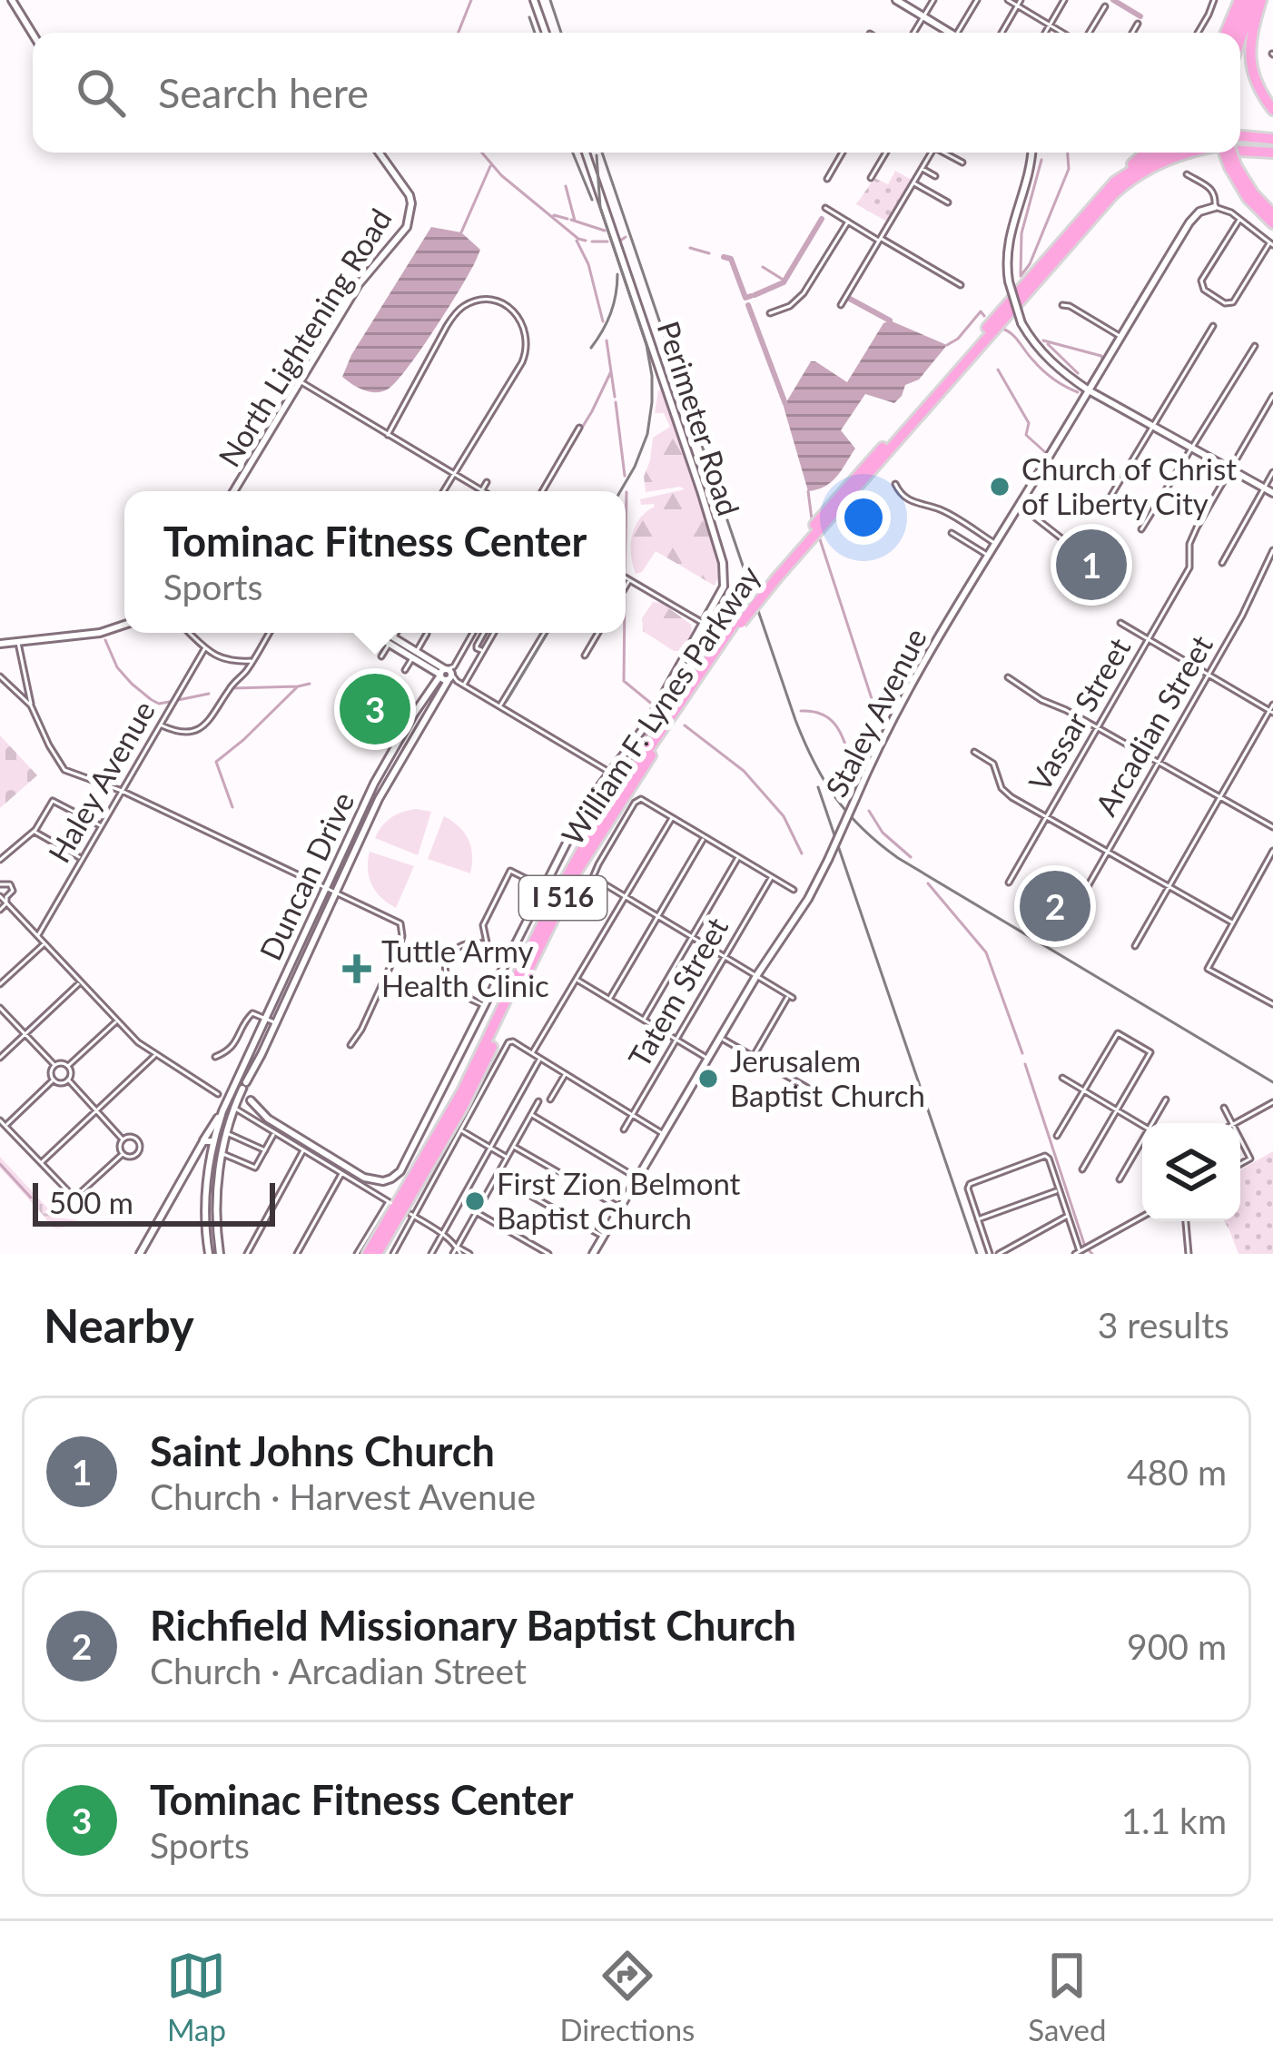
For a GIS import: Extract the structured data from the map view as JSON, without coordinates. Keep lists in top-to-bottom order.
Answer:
{
  "streets": {
    "highway": ["William F. Lynes Parkway", "I 516"],
    "street": [
      "North Lightening Road",
      "Perimeter Road",
      "Staley Avenue",
      "Vassar Street",
      "Arcadian Street",
      "Haley Avenue",
      "Duncan Drive",
      "Tatem Street"
    ]
  },
  "places": {
    "other": ["Church of Christ of Liberty City", "Jerusalem Baptist Church", "First Zion Belmont Baptist Church"],
    "health": ["Tuttle Army Health Clinic"]
  },
  "scale_bar": "500 m",
  "page": {
    "search": "Search here",
    "popup": ["Tominac Fitness Center", "Sports"],
    "pins": ["1", "3", "2"],
    "scale": "500 m",
    "heading": ["Nearby", "3 results"],
    "list": [
      {
        "mark": "1",
        "name": "Saint Johns Church",
        "note": "Church · Harvest Avenue",
        "value": "480 m"
      },
      {
        "mark": "2",
        "name": "Richfield Missionary Baptist Church",
        "note": "Church · Arcadian Street",
        "value": "900 m"
      },
      {
        "mark": "3",
        "name": "Tominac Fitness Center",
        "note": "Sports",
        "value": "1.1 km"
      }
    ],
    "nav": ["Map", "Directions", "Saved"]
  }
}
